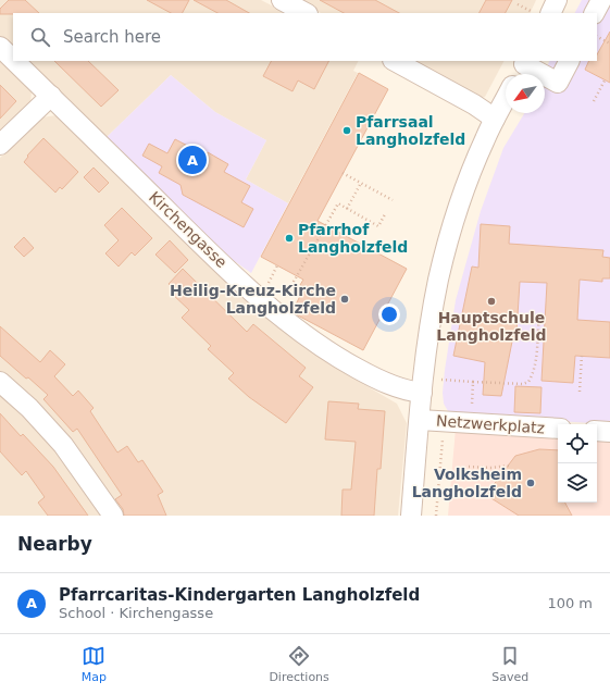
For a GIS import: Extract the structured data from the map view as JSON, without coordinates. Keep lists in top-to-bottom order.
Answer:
{
  "streets": {
    "street": ["Kirchengasse", "Netzwerkplatz"]
  },
  "places": [
    "Pfarrsaal Langholzfeld",
    "Pfarrhof Langholzfeld",
    "Heilig-Kreuz-Kirche Langholzfeld",
    "Hauptschule Langholzfeld",
    "Volksheim Langholzfeld"
  ],
  "north": "bottom left",
  "page": {
    "search": "Search here",
    "pins": "A",
    "heading": "Nearby",
    "list": [
      {
        "mark": "A",
        "name": "Pfarrcaritas-Kindergarten Langholzfeld",
        "note": "School · Kirchengasse",
        "value": "100 m"
      }
    ],
    "nav": ["Map", "Directions", "Saved"]
  }
}
